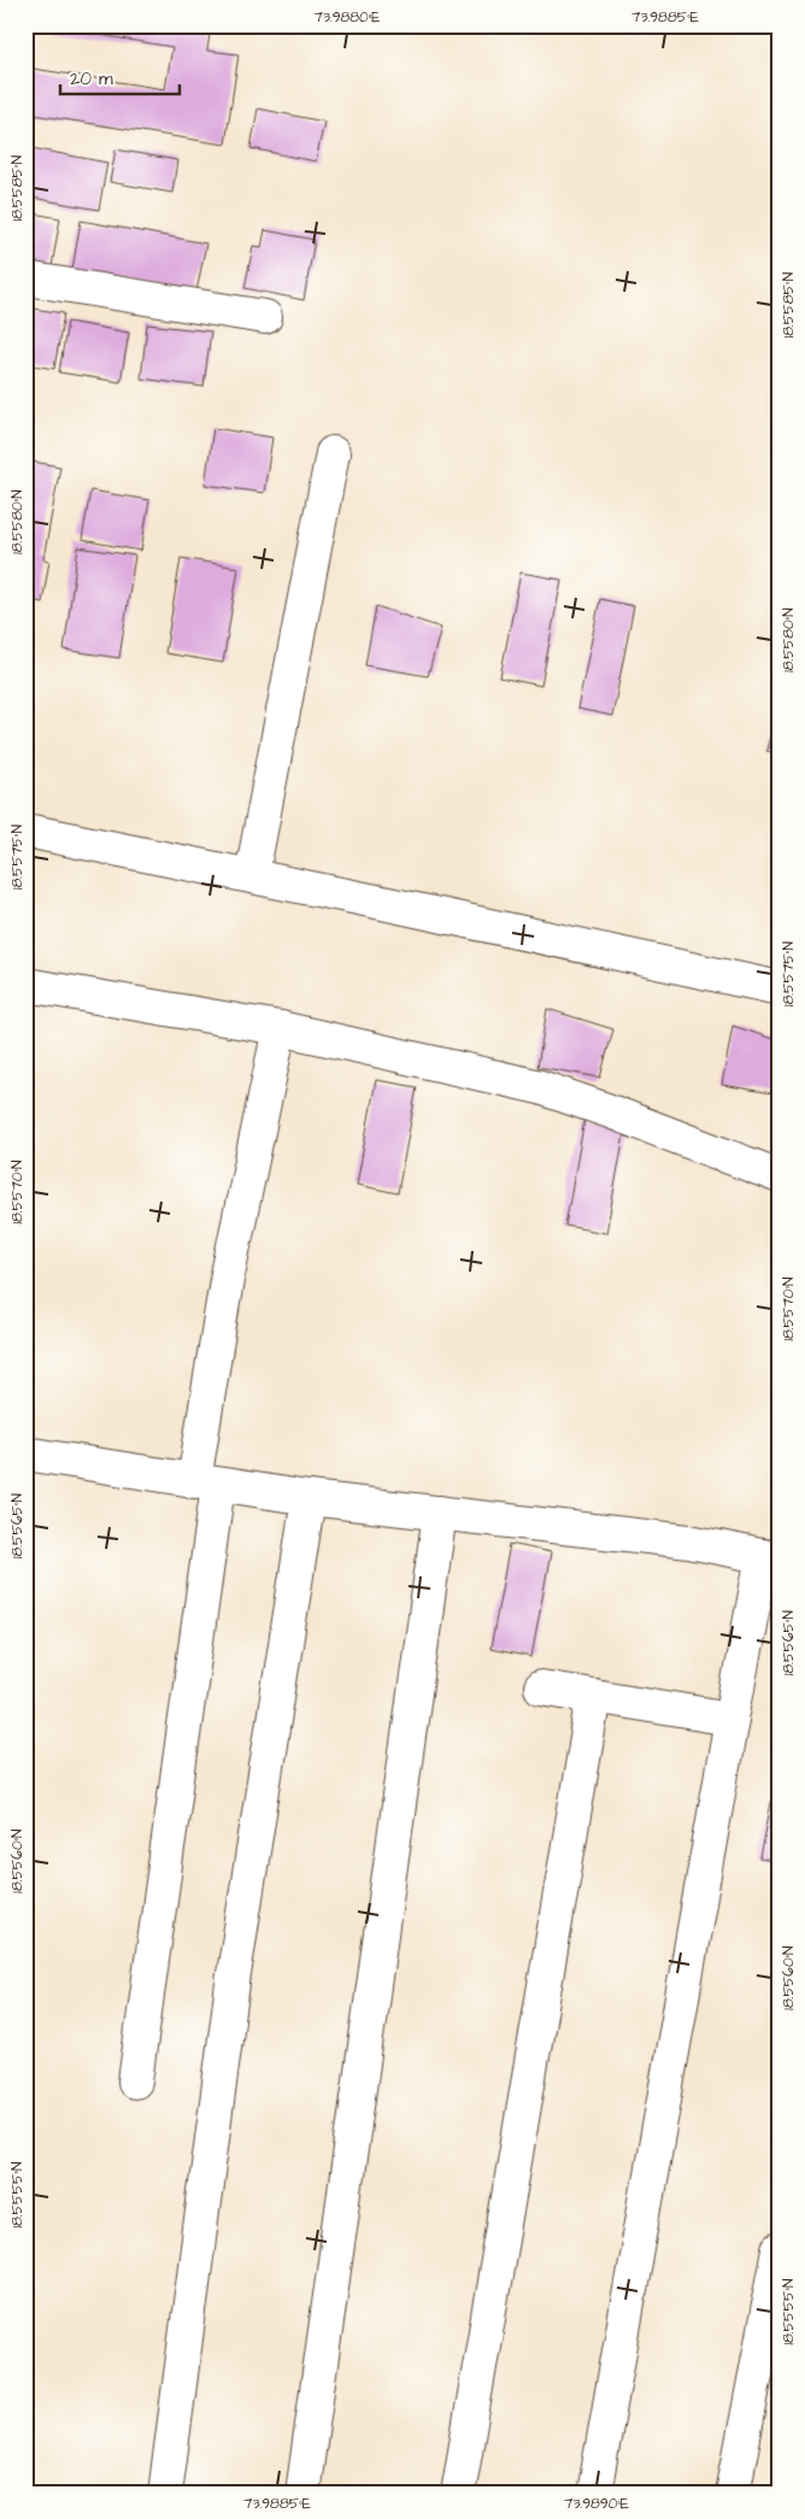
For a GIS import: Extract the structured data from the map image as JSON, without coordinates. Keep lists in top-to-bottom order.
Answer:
{
  "scale_bar": "20 m",
  "coordinates": [
    "73.9880°E",
    "73.9885°E",
    "18.5585°N",
    "18.5580°N",
    "18.5575°N",
    "18.5570°N",
    "18.5565°N",
    "18.5560°N",
    "18.5555°N",
    "73.9890°E"
  ]
}
